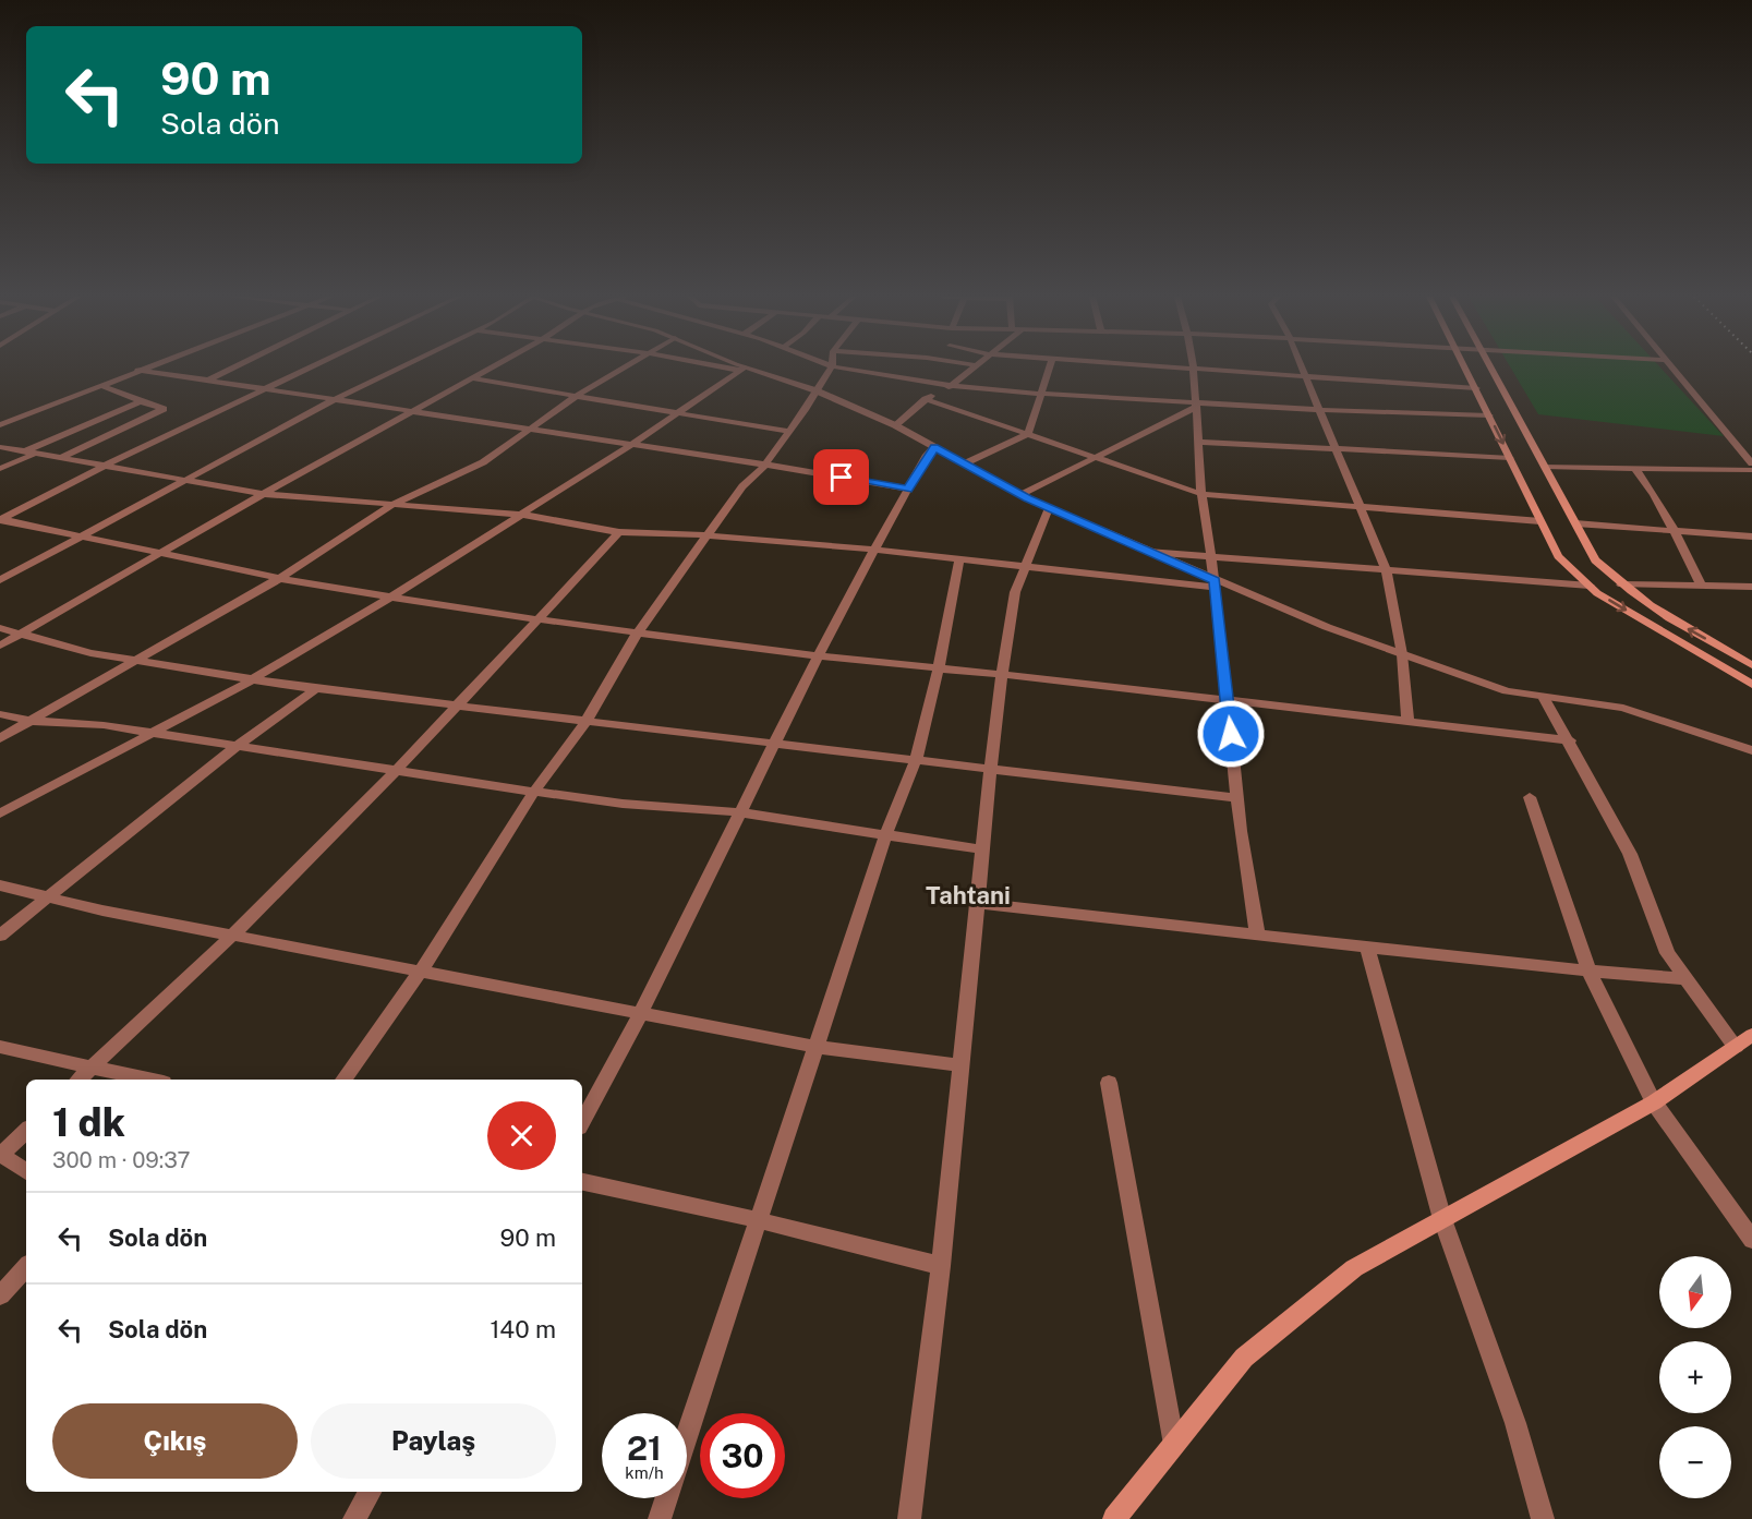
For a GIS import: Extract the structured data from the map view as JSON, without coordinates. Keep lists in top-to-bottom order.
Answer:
{
  "districts": ["Tahtani"],
  "north": "bottom",
  "page": {
    "turn": ["90 m", "Sola dön"],
    "heading": ["1 dk", "300 m · 09:37"],
    "list": [
      {
        "name": "Sola dön",
        "value": "90 m"
      },
      {
        "name": "Sola dön",
        "value": "140 m"
      }
    ],
    "map_buttons": ["+", "−"],
    "buttons": ["Çıkış", "Paylaş"],
    "speed": "21 km/h",
    "limit": "30"
  }
}
